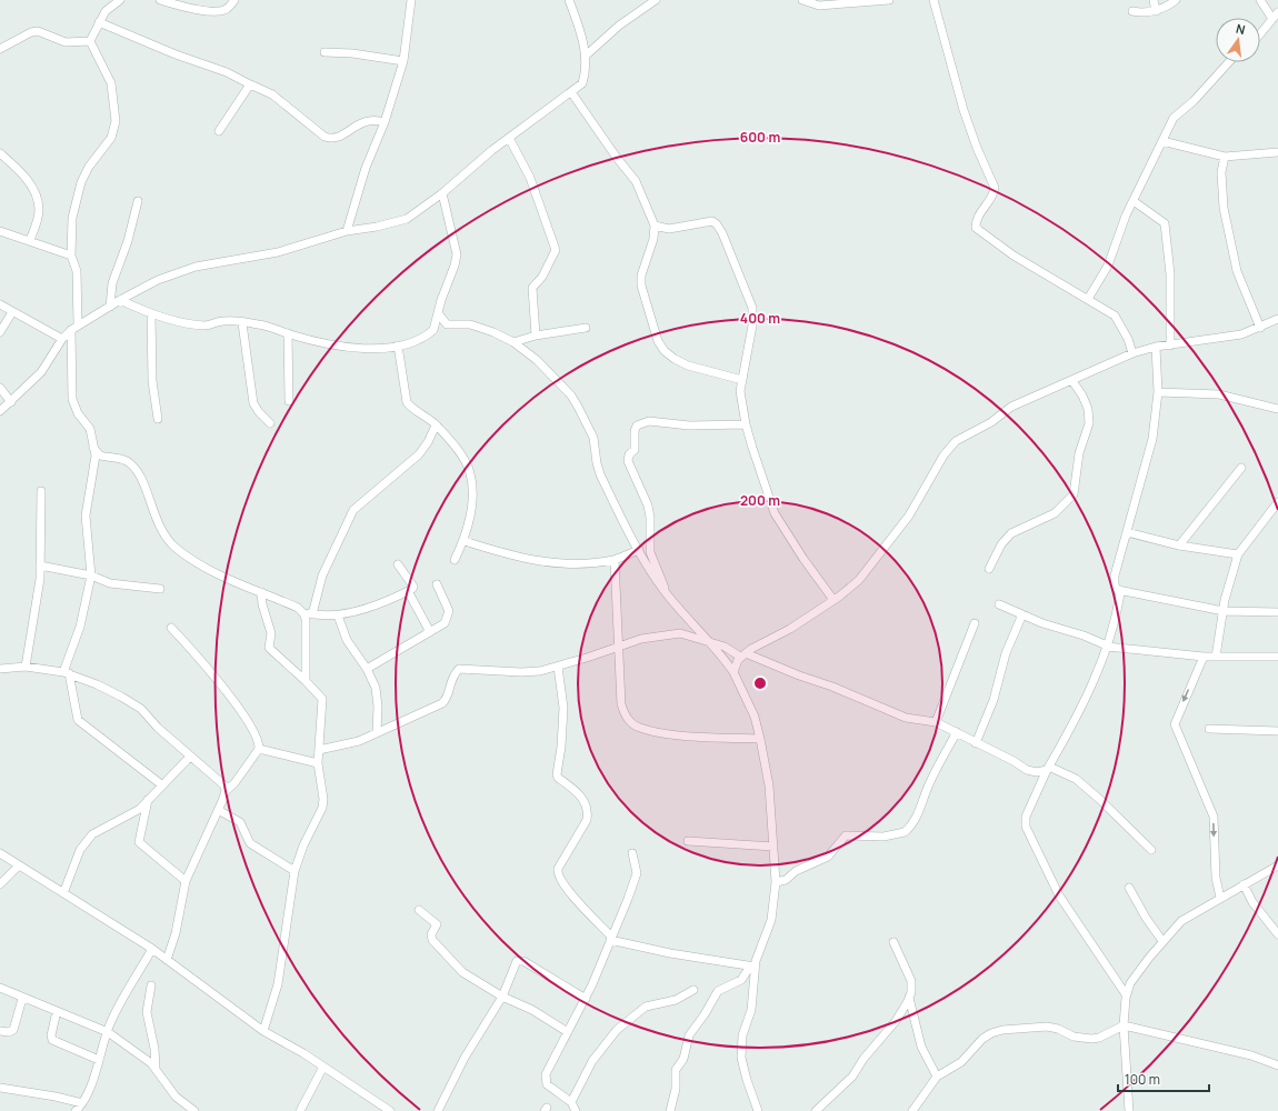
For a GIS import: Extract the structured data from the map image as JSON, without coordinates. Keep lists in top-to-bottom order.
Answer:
{
  "scale_bar": "100 m",
  "north": "top",
  "rings": ["600 m", "400 m", "200 m"]
}
